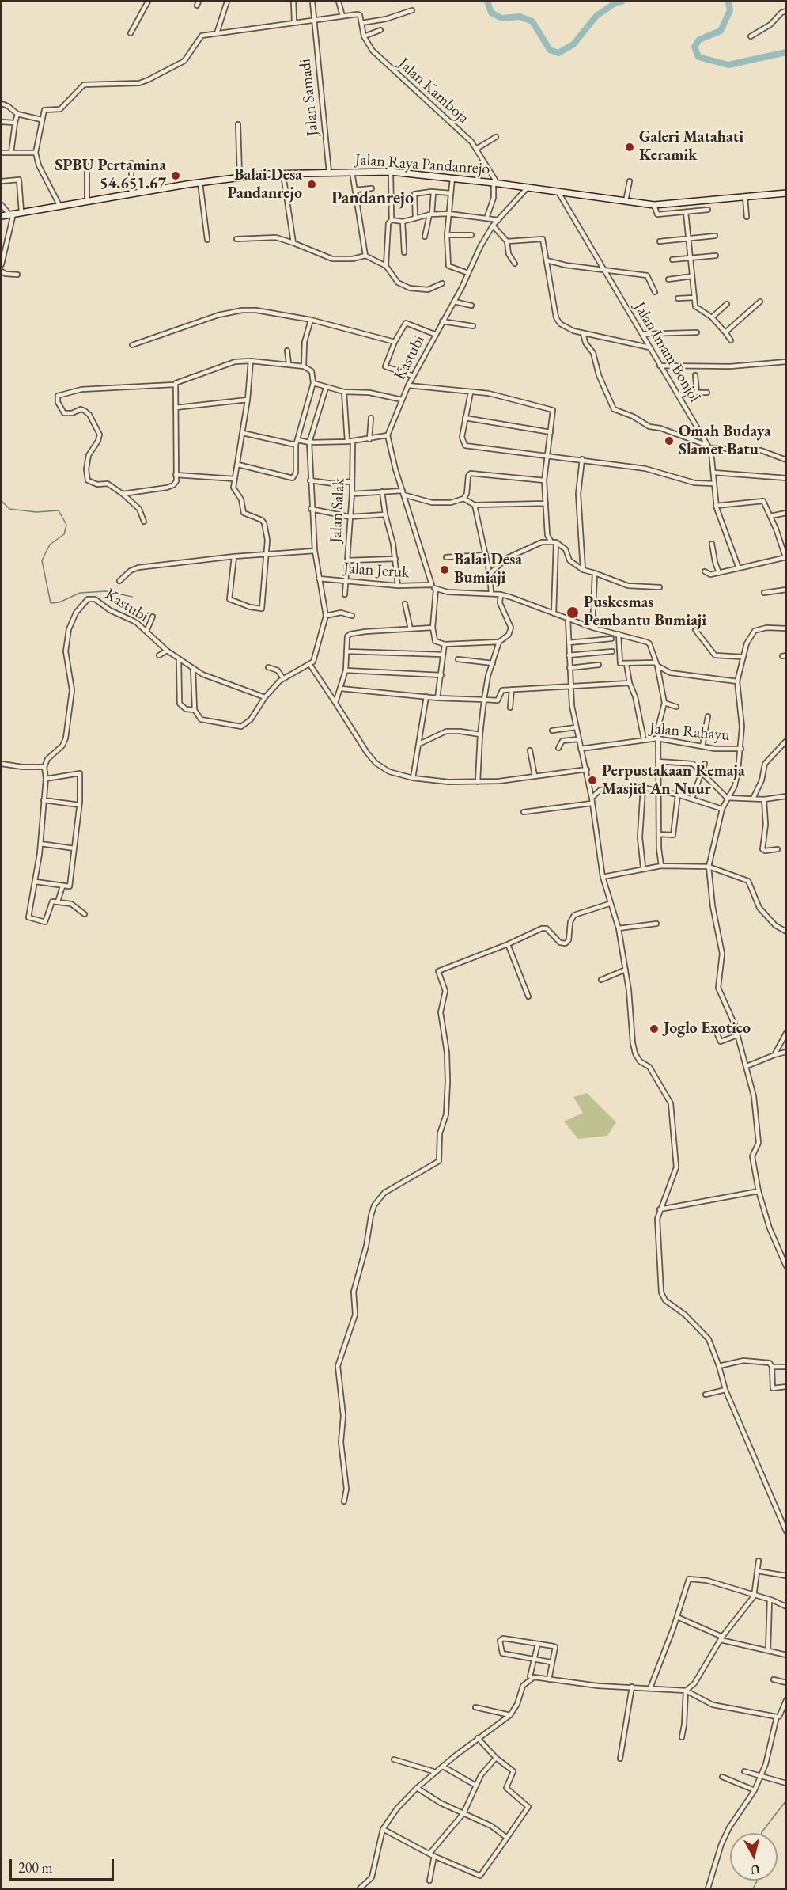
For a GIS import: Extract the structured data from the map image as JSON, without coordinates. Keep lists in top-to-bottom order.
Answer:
{
  "streets": {
    "main road": ["Jalan Raya Pandanrejo"],
    "street": [
      "Jalan Kamboja",
      "Jalan Samadi",
      "Jalan Imam Bonjol",
      "Kastubi",
      "Jalan Salak",
      "Jalan Jeruk",
      "Jalan Rahayu"
    ]
  },
  "crossings": [
    ["Jalan Kamboja", "Jalan Raya Pandanrejo"],
    ["Jalan Samadi", "Jalan Raya Pandanrejo"],
    ["Jalan Raya Pandanrejo", "Jalan Imam Bonjol"],
    ["Jalan Raya Pandanrejo", "Kastubi"],
    ["Jalan Salak", "Jalan Jeruk"]
  ],
  "districts": ["Pandanrejo"],
  "places": [
    "Galeri Matahati Keramik",
    "SPBU Pertamina 54.651.67",
    "Balai Desa Pandanrejo",
    "Omah Budaya Slamet Batu",
    "Balai Desa Bumiaji",
    "Puskesmas Pembantu Bumiaji",
    "Perpustakaan Remaja Masjid An Nuur",
    "Joglo Exotico"
  ],
  "scale_bar": "200 m",
  "north": "bottom"
}
